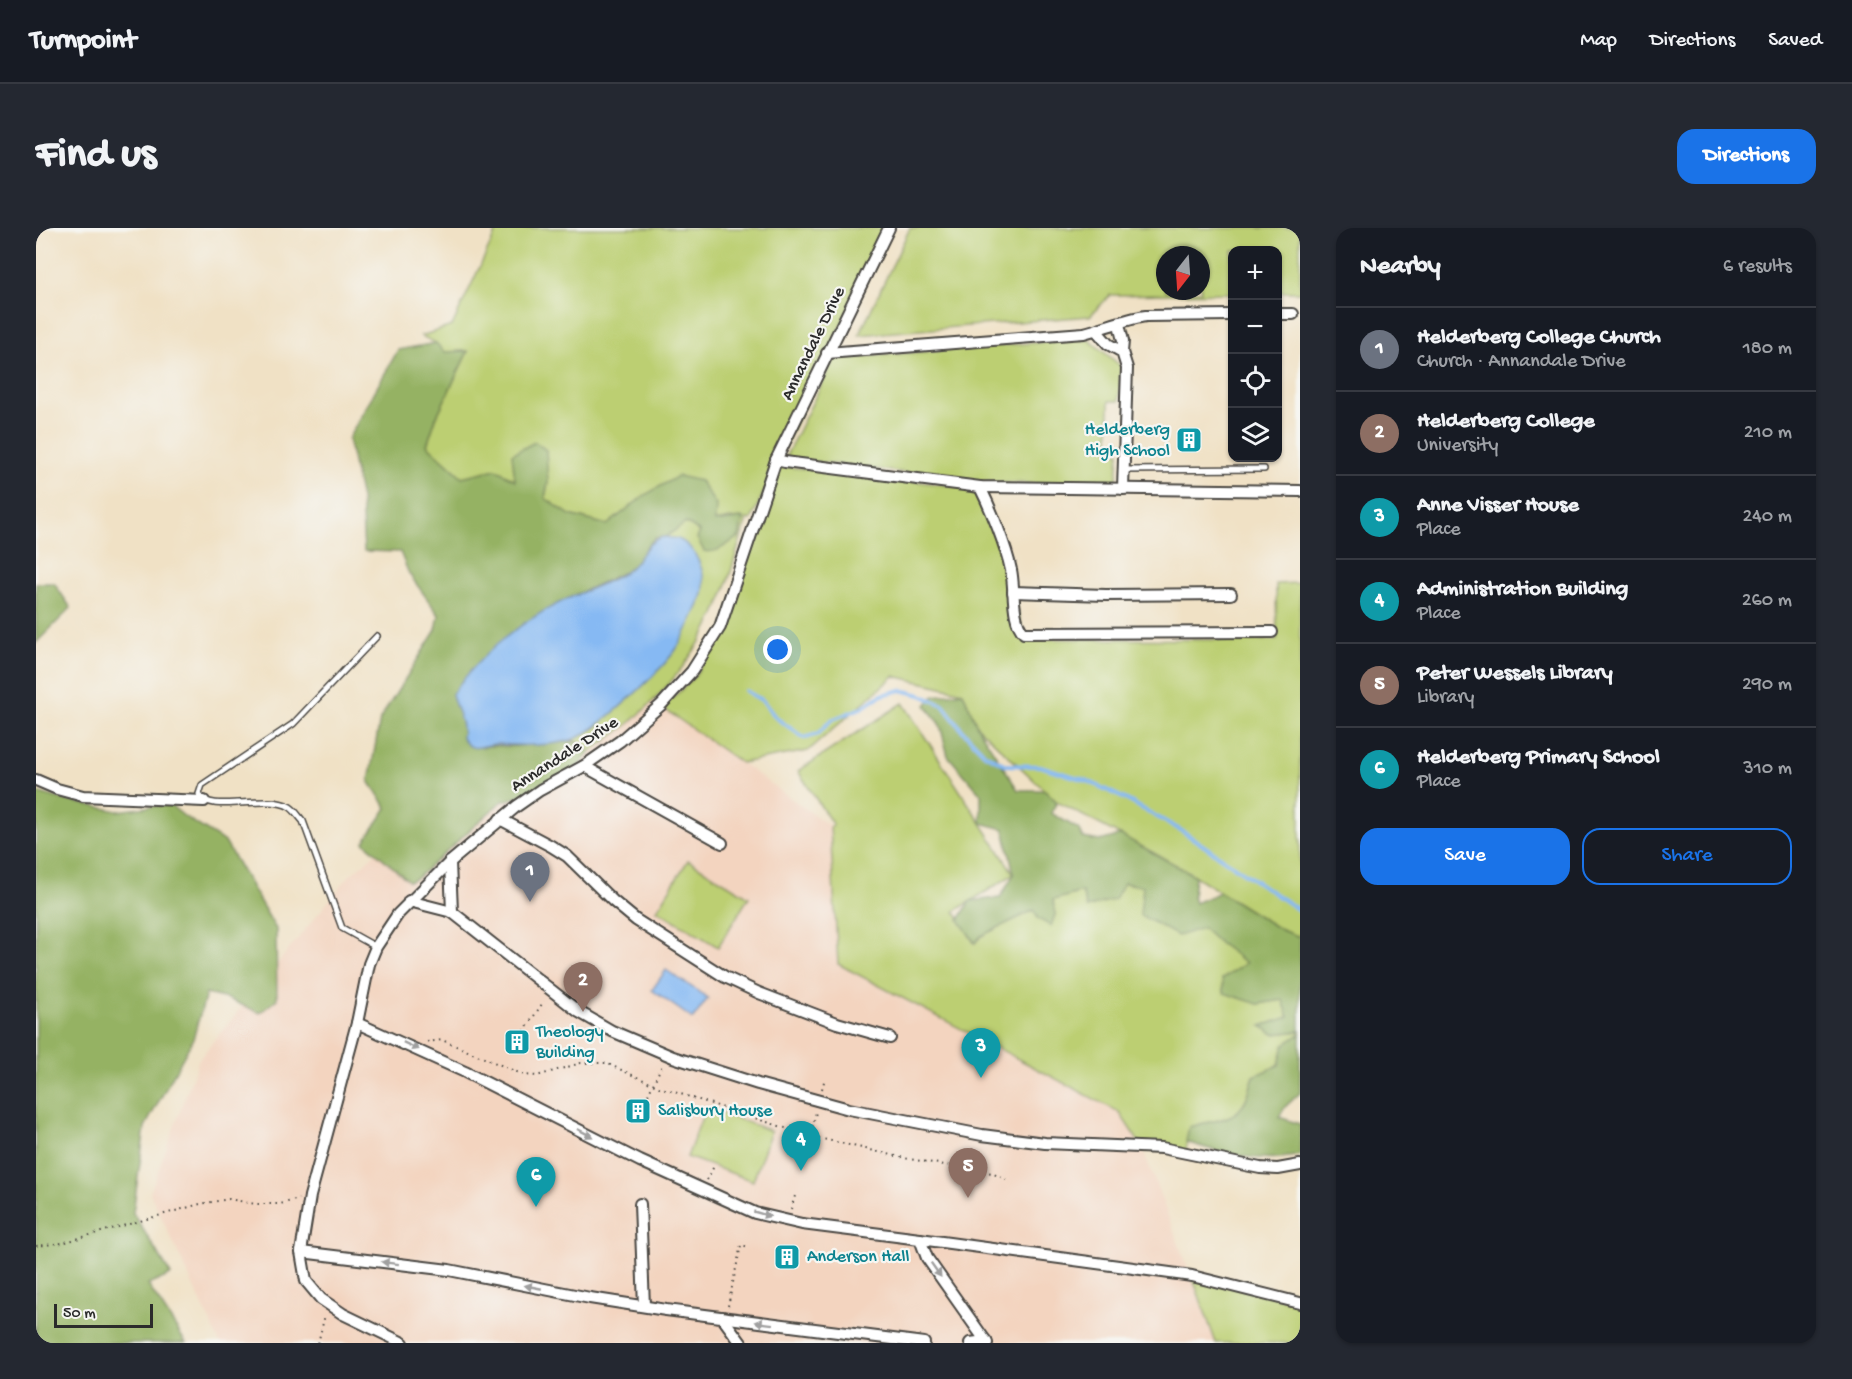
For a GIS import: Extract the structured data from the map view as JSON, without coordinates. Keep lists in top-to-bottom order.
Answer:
{
  "streets": {
    "street": ["Annandale Drive"]
  },
  "places": {
    "building": [
      "Helderberg High School",
      "Theology Building",
      "Salisbury House",
      "Anderson Hall"
    ]
  },
  "scale_bar": "50 m",
  "north": "bottom",
  "page": {
    "header": "Turnpoint",
    "nav": ["Map", "Directions", "Saved"],
    "buttons": [
      "Directions",
      ["Save", "Share"]
    ],
    "title": "Find us",
    "heading": ["Nearby", "6 results"],
    "map_buttons": ["+", "−"],
    "list": [
      {
        "mark": "1",
        "name": "Helderberg College Church",
        "note": "Church · Annandale Drive",
        "value": "180 m"
      },
      {
        "mark": "2",
        "name": "Helderberg College",
        "note": "University",
        "value": "210 m"
      },
      {
        "mark": "3",
        "name": "Anne Visser House",
        "note": "Place",
        "value": "240 m"
      },
      {
        "mark": "4",
        "name": "Administration Building",
        "note": "Place",
        "value": "260 m"
      },
      {
        "mark": "5",
        "name": "Peter Wessels Library",
        "note": "Library",
        "value": "290 m"
      },
      {
        "mark": "6",
        "name": "Helderberg Primary School",
        "note": "Place",
        "value": "310 m"
      }
    ],
    "pins": [
      "1",
      "2",
      "3",
      "4",
      "5",
      "6"
    ],
    "scale": "50 m"
  }
}
